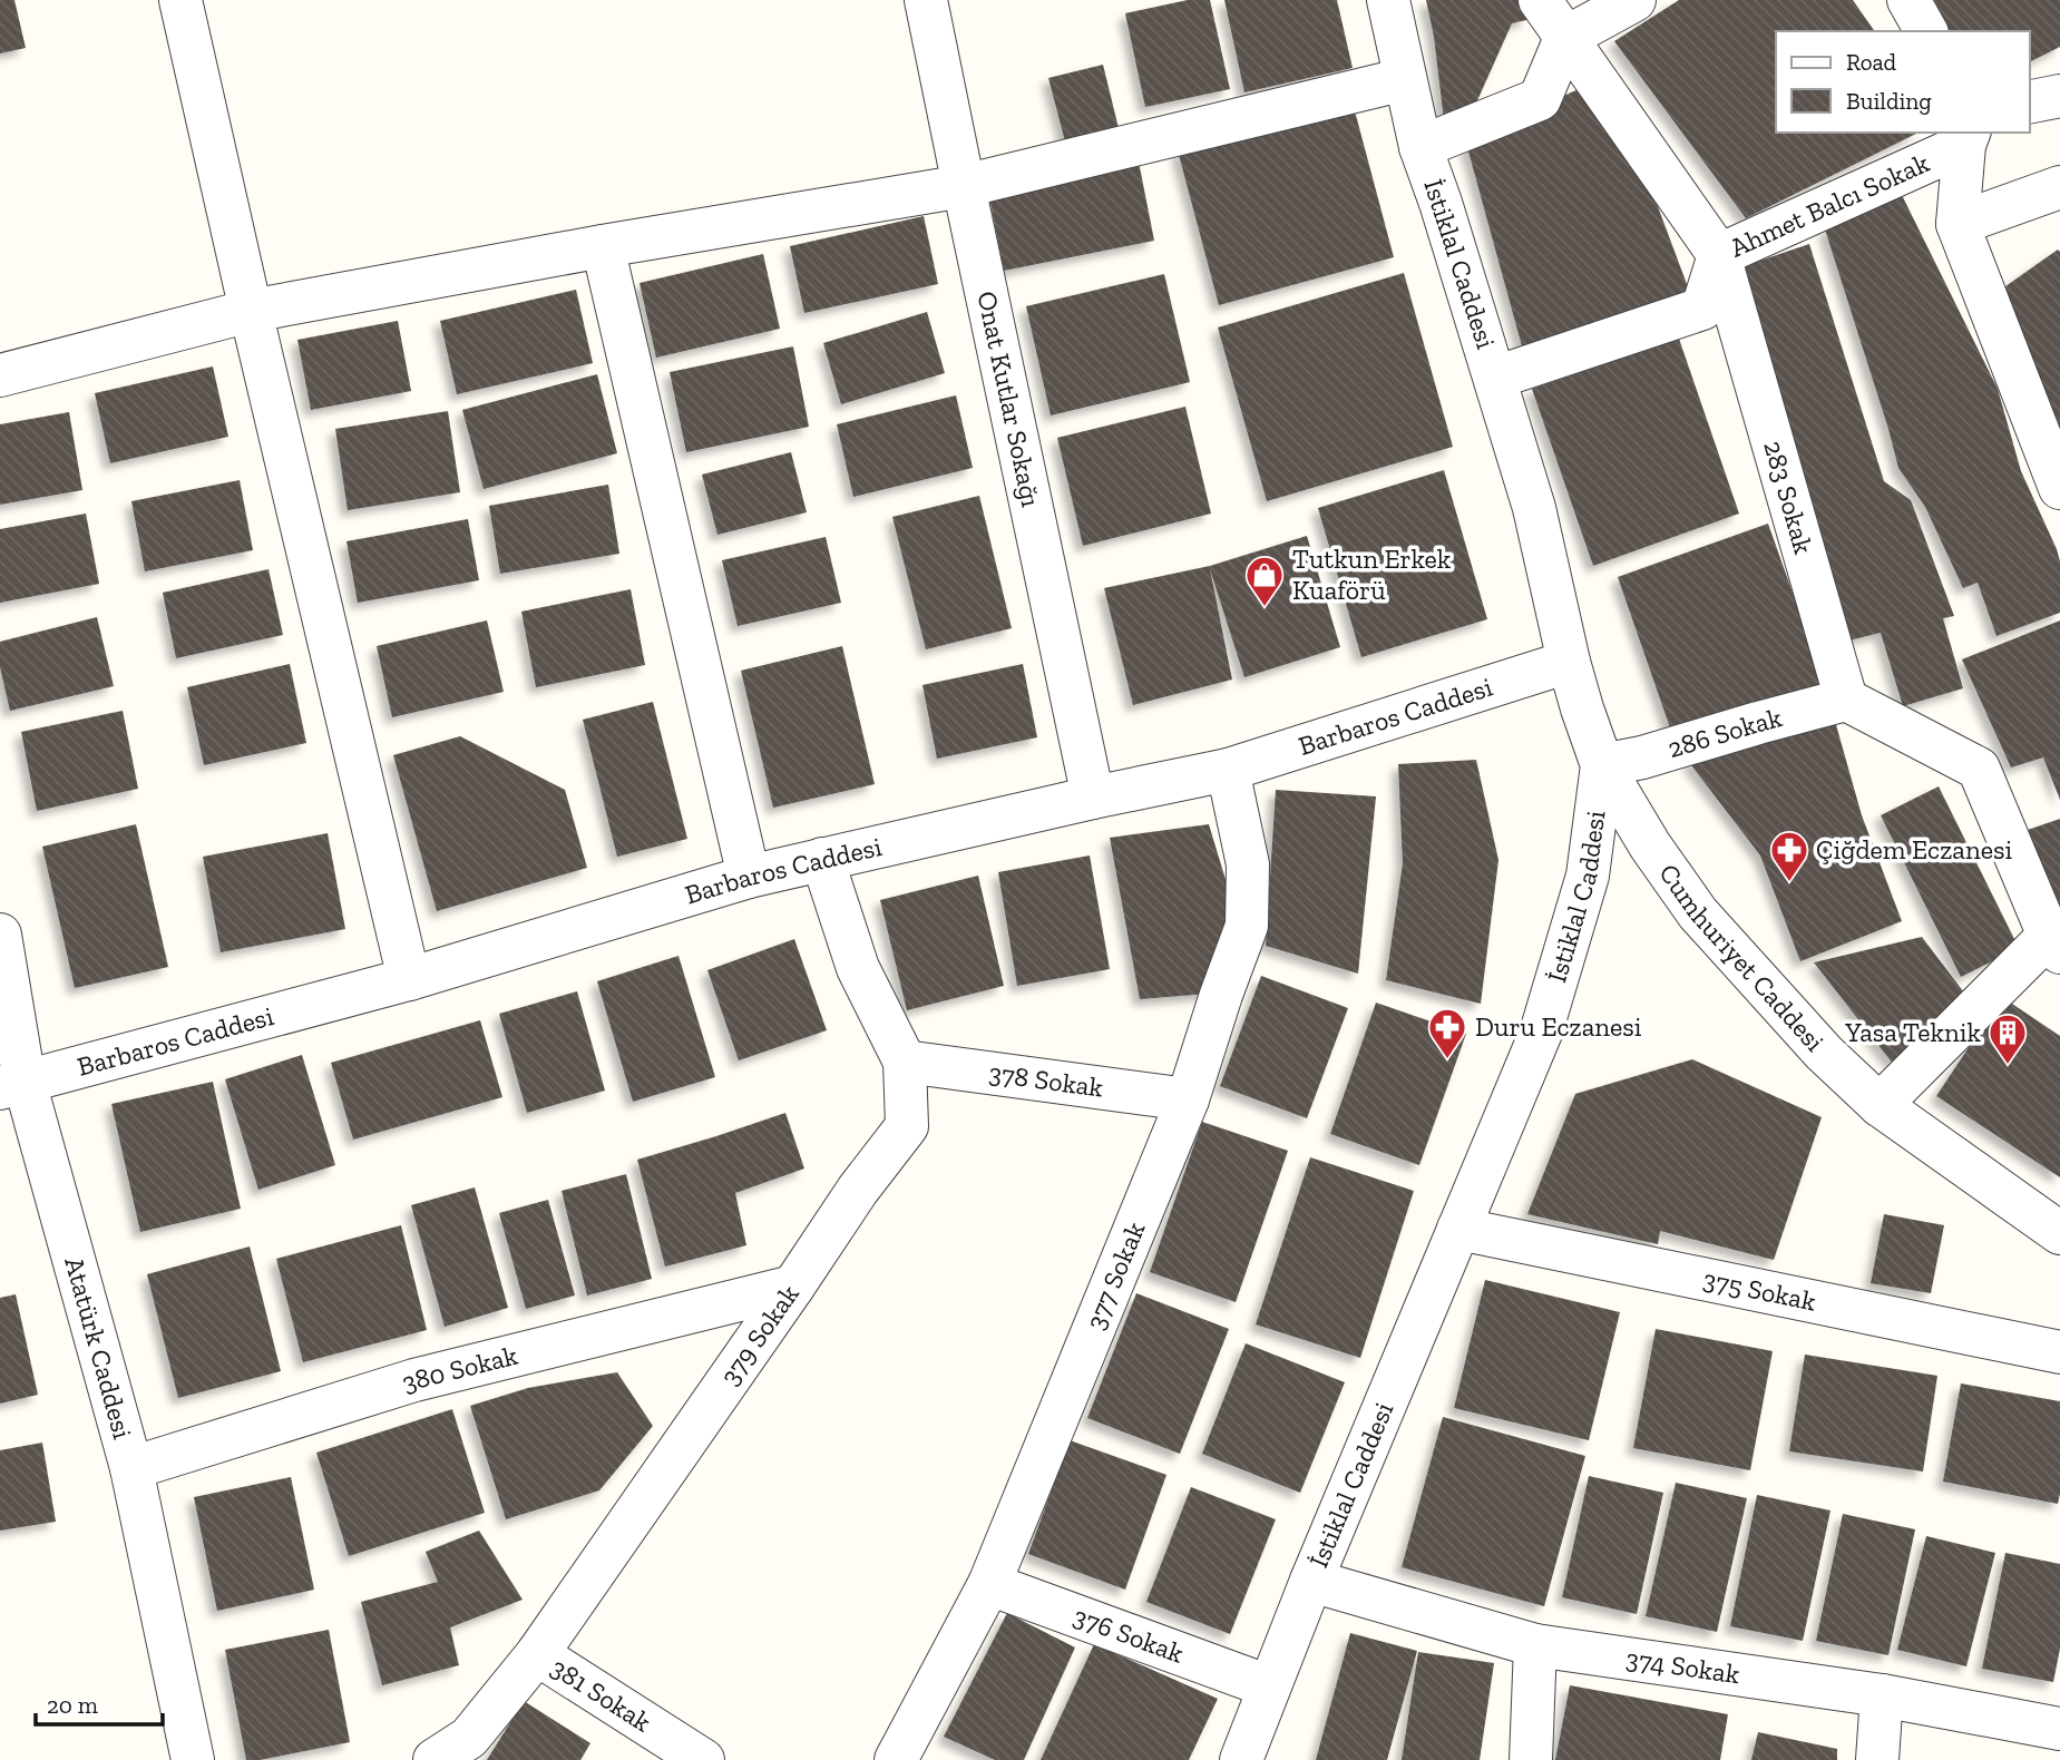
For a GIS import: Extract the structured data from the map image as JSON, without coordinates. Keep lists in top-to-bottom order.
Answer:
{
  "streets": {
    "street": [
      "Ahmet Balcı Sokak",
      "İstiklal Caddesi",
      "Onat Kutlar Sokağı",
      "283 Sokak",
      "Barbaros Caddesi",
      "286 Sokak",
      "Cumhuriyet Caddesi",
      "378 Sokak",
      "377 Sokak",
      "375 Sokak",
      "379 Sokak",
      "Atatürk Caddesi",
      "380 Sokak",
      "376 Sokak",
      "374 Sokak",
      "381 Sokak"
    ]
  },
  "crossings": [
    ["Ahmet Balcı Sokak", "İstiklal Caddesi"],
    ["Ahmet Balcı Sokak", "283 Sokak"],
    ["İstiklal Caddesi", "Barbaros Caddesi"],
    ["İstiklal Caddesi", "286 Sokak"],
    ["İstiklal Caddesi", "Cumhuriyet Caddesi"],
    ["İstiklal Caddesi", "375 Sokak"],
    ["İstiklal Caddesi", "376 Sokak"],
    ["İstiklal Caddesi", "374 Sokak"],
    ["Onat Kutlar Sokağı", "Barbaros Caddesi"],
    ["283 Sokak", "286 Sokak"],
    ["Barbaros Caddesi", "377 Sokak"],
    ["Barbaros Caddesi", "379 Sokak"],
    ["Barbaros Caddesi", "Atatürk Caddesi"],
    ["286 Sokak", "Cumhuriyet Caddesi"],
    ["378 Sokak", "377 Sokak"],
    ["378 Sokak", "379 Sokak"],
    ["377 Sokak", "376 Sokak"],
    ["379 Sokak", "380 Sokak"],
    ["379 Sokak", "381 Sokak"],
    ["Atatürk Caddesi", "380 Sokak"]
  ],
  "places": {
    "shop": ["Tutkun Erkek Kuaförü"],
    "pharmacy": ["Çiğdem Eczanesi", "Duru Eczanesi"],
    "building": ["Yasa Teknik"]
  },
  "legend": ["Road", "Building"],
  "scale_bar": "20 m"
}
